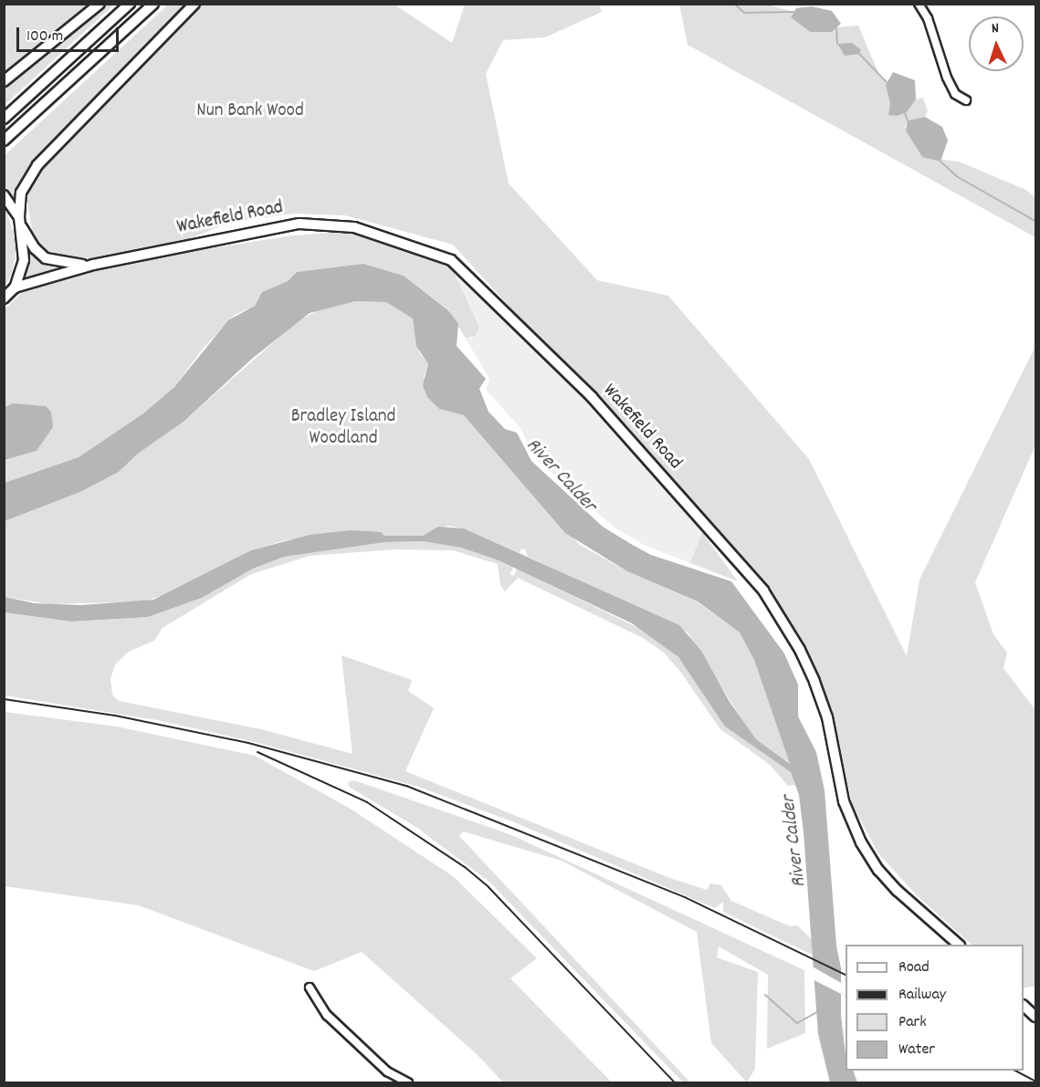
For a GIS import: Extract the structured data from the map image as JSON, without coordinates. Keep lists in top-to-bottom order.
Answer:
{
  "streets": {
    "highway": ["Wakefield Road"]
  },
  "water": ["River Calder"],
  "parks": ["Nun Bank Wood", "Bradley Island Woodland"],
  "legend": [
    "Road",
    "Railway",
    "Park",
    "Water"
  ],
  "scale_bar": "100 m",
  "north": "top"
}
